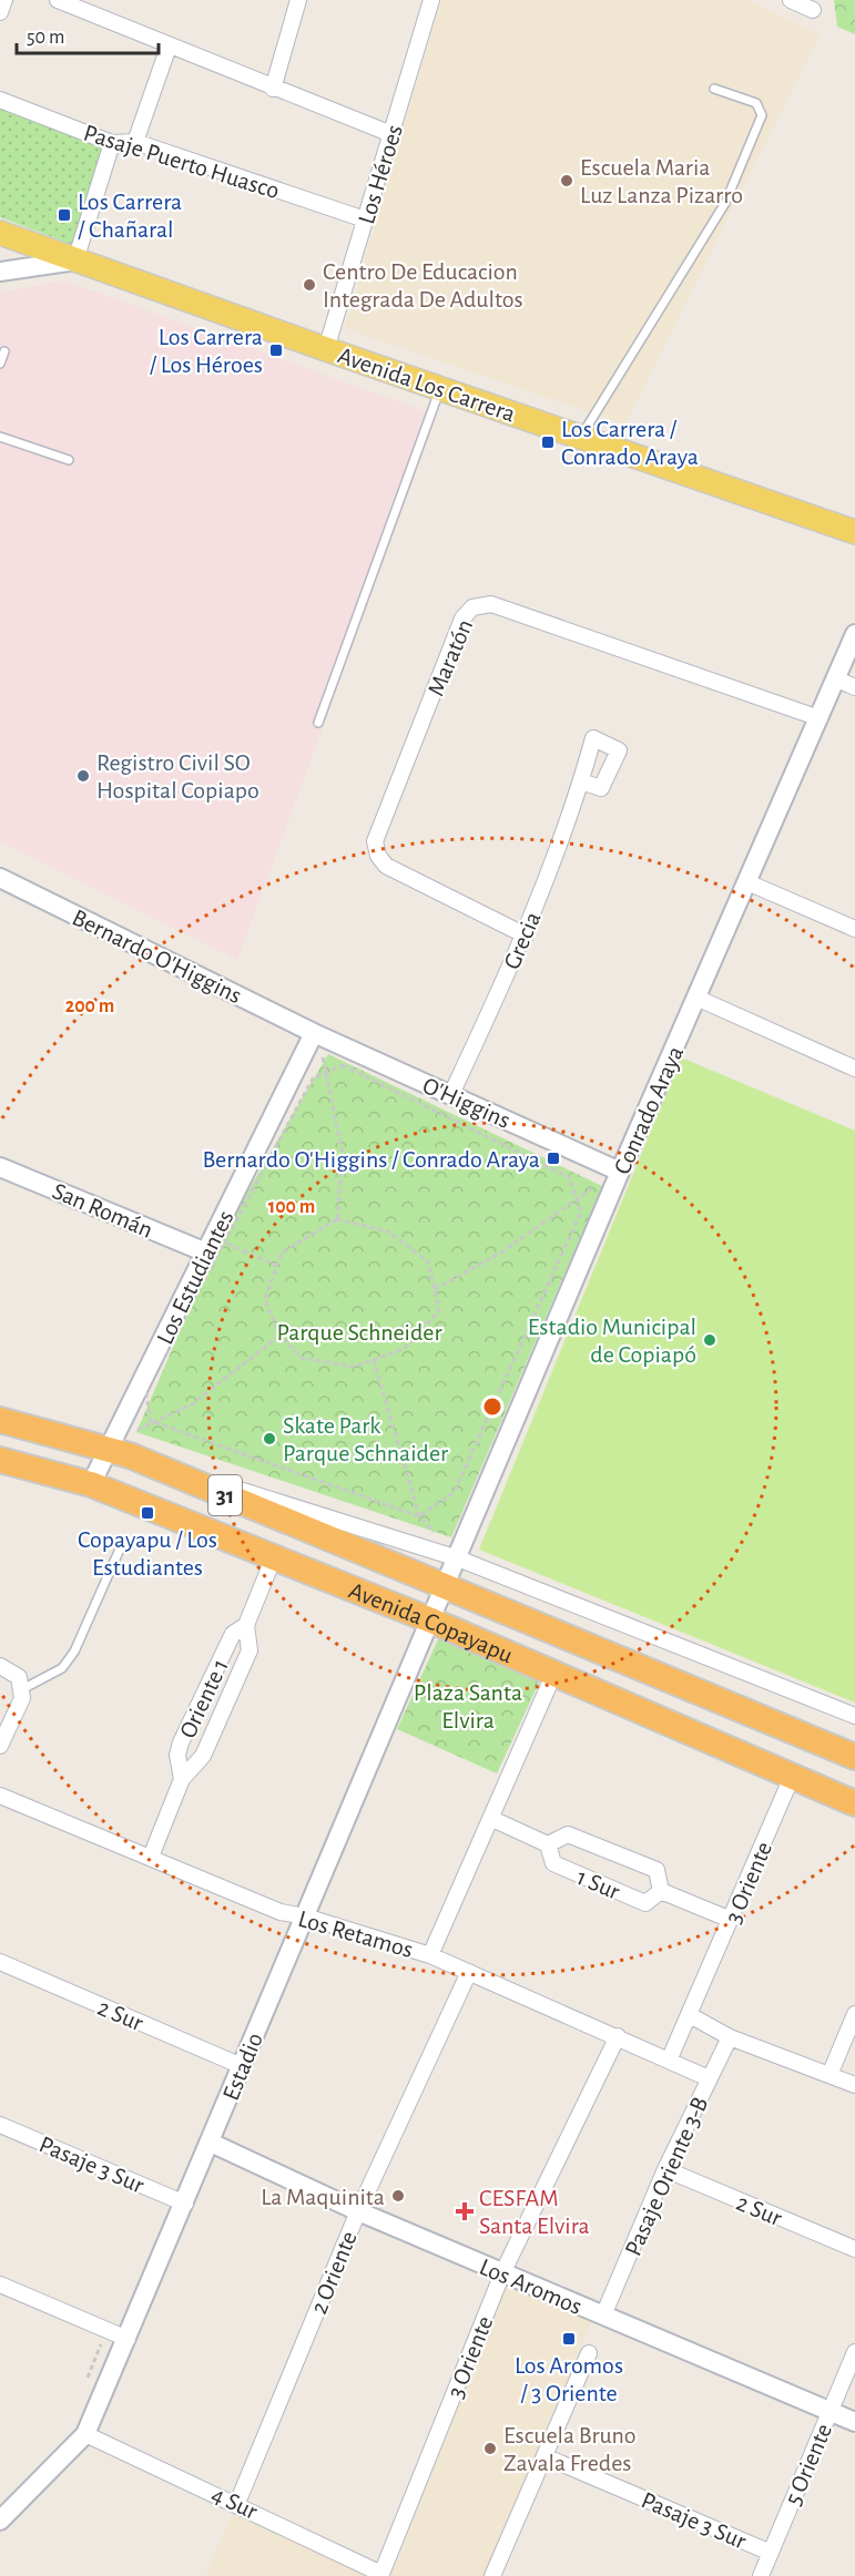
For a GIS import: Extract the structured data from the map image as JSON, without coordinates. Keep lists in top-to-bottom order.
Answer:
{
  "streets": {
    "highway": ["31", "Avenida Copayapu"],
    "main road": ["Avenida Los Carrera"],
    "street": [
      "Pasaje Puerto Huasco",
      "Los Héroes",
      "Maratón",
      "Grecia",
      "Bernardo O'Higgins",
      "O'Higgins",
      "Conrado Araya",
      "San Román",
      "Los Estudiantes",
      "Oriente 1",
      "3 Oriente",
      "1 Sur",
      "Los Retamos",
      "2 Sur",
      "Estadio",
      "Pasaje 3 Sur",
      "Pasaje Oriente 3-B",
      "2 Oriente",
      "Los Aromos",
      "5 Oriente",
      "4 Sur"
    ]
  },
  "crossings": [
    ["Pasaje Puerto Huasco", "Los Héroes"],
    ["Los Héroes", "Avenida Los Carrera"],
    ["Maratón", "Grecia"],
    ["Maratón", "Conrado Araya"],
    ["Grecia", "O'Higgins"],
    ["Bernardo O'Higgins", "O'Higgins"],
    ["Bernardo O'Higgins", "Los Estudiantes"],
    ["O'Higgins", "Conrado Araya"],
    ["O'Higgins", "Los Estudiantes"],
    ["Conrado Araya", "Avenida Copayapu"],
    ["Conrado Araya", "Estadio"],
    ["San Román", "Los Estudiantes"],
    ["Los Estudiantes", "Avenida Copayapu"],
    ["Avenida Copayapu", "Oriente 1"],
    ["Avenida Copayapu", "3 Oriente"],
    ["Avenida Copayapu", "Estadio"],
    ["Oriente 1", "Los Retamos"],
    ["3 Oriente", "Los Retamos"],
    ["3 Oriente", "Los Aromos"],
    ["3 Oriente", "4 Sur"],
    ["Los Retamos", "Estadio"],
    ["Los Retamos", "Pasaje Oriente 3-B"],
    ["Los Retamos", "2 Oriente"],
    ["2 Sur", "Estadio"],
    ["2 Sur", "Pasaje Oriente 3-B"],
    ["Estadio", "Pasaje 3 Sur"],
    ["Estadio", "Los Aromos"],
    ["Estadio", "4 Sur"],
    ["Pasaje 3 Sur", "5 Oriente"],
    ["Pasaje Oriente 3-B", "Los Aromos"],
    ["2 Oriente", "Los Aromos"],
    ["2 Oriente", "4 Sur"],
    ["Los Aromos", "5 Oriente"]
  ],
  "parks": ["Parque Schneider", "Plaza Santa Elvira"],
  "places": {
    "other": [
      "Escuela Maria Luz Lanza Pizarro",
      "Centro De Educacion Integrada De Adultos",
      "Registro Civil SO Hospital Copiapo",
      "Estadio Municipal de Copiapó",
      "Skate Park Parque Schnaider",
      "La Maquinita",
      "Escuela Bruno Zavala Fredes"
    ],
    "transit": [
      "Los Carrera / Chañaral",
      "Los Carrera / Los Héroes",
      "Los Carrera / Conrado Araya",
      "Bernardo O'Higgins / Conrado Araya",
      "Copayapu / Los Estudiantes",
      "Los Aromos / 3 Oriente"
    ],
    "health": ["CESFAM Santa Elvira"]
  },
  "scale_bar": "50 m",
  "rings": ["200 m", "100 m"]
}
